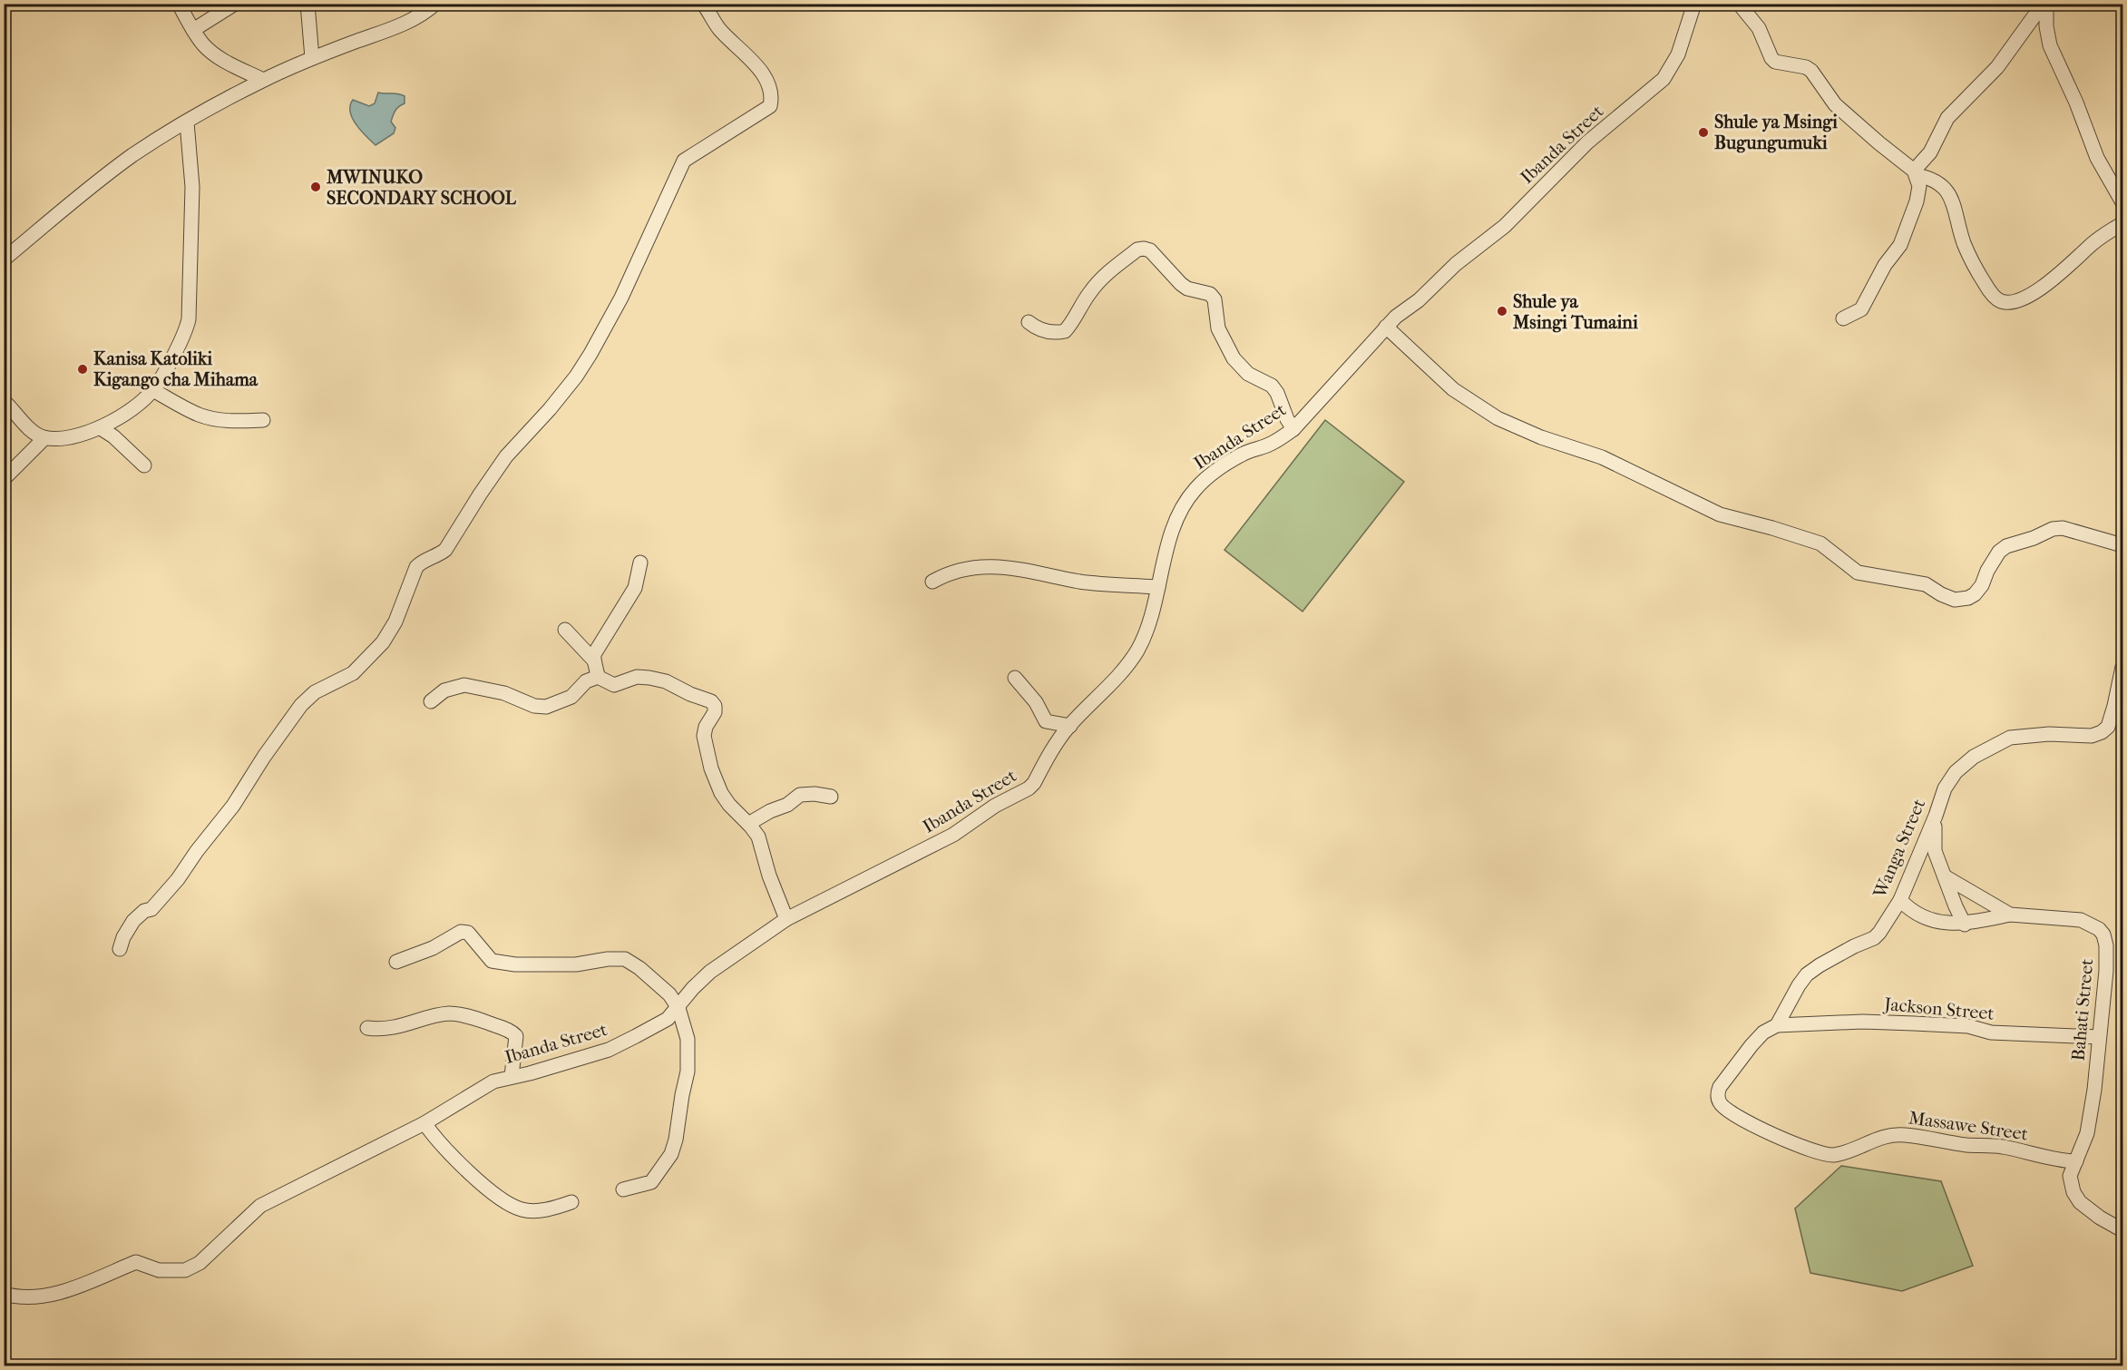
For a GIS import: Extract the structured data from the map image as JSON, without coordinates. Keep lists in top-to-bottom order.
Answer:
{
  "streets": {
    "street": [
      "Ibanda Street",
      "Wanga Street",
      "Jackson Street",
      "Bahati Street",
      "Massawe Street"
    ]
  },
  "crossings": [
    ["Wanga Street", "Jackson Street"],
    ["Wanga Street", "Massawe Street"],
    ["Jackson Street", "Bahati Street"],
    ["Bahati Street", "Massawe Street"]
  ],
  "places": [
    "Shule ya Msingi Bugungumuki",
    "MWINUKO SECONDARY SCHOOL",
    "Shule ya Msingi Tumaini",
    "Kanisa Katoliki Kigango cha Mihama"
  ]
}
